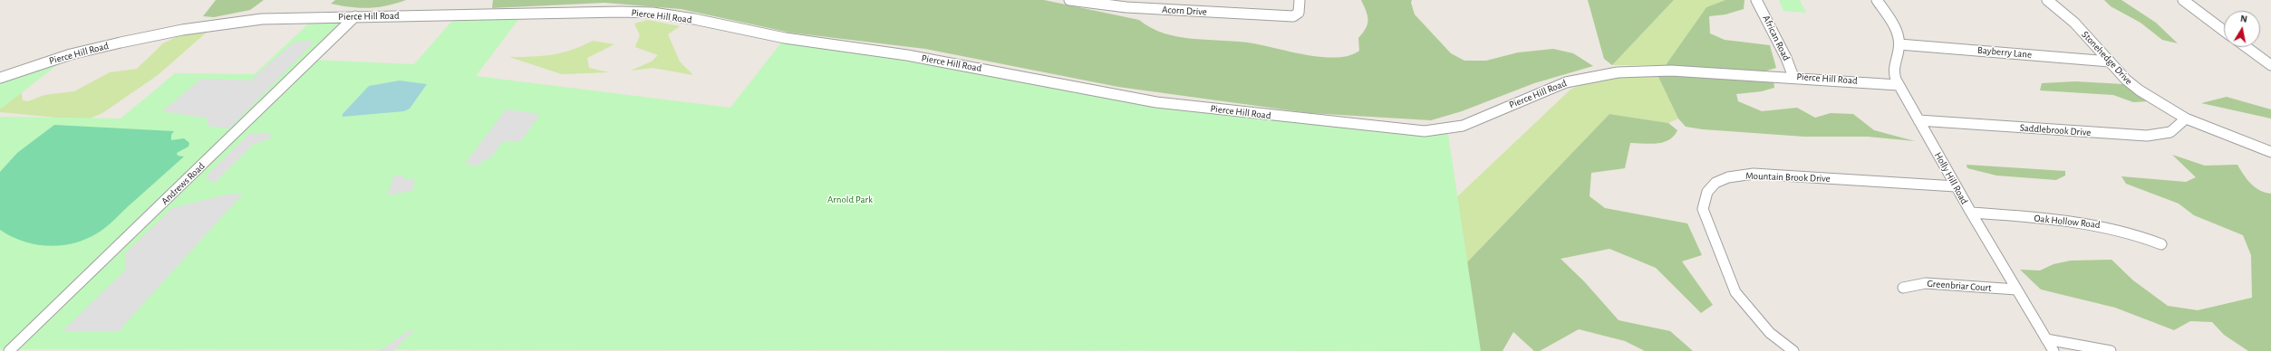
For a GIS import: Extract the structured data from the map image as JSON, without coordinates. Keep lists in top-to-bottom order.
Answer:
{
  "streets": {
    "street": [
      "Acorn Drive",
      "Pierce Hill Road",
      "African Road",
      "Bayberry Lane",
      "Stonehedge Drive",
      "Saddlebrook Drive",
      "Mountain Brook Drive",
      "Holly Hill Road",
      "Andrews Road",
      "Oak Hollow Road",
      "Greenbriar Court"
    ]
  },
  "crossings": [
    ["Pierce Hill Road", "African Road"],
    ["Pierce Hill Road", "Holly Hill Road"],
    ["Pierce Hill Road", "Andrews Road"],
    ["Bayberry Lane", "Stonehedge Drive"],
    ["Bayberry Lane", "Holly Hill Road"],
    ["Stonehedge Drive", "Saddlebrook Drive"],
    ["Saddlebrook Drive", "Holly Hill Road"],
    ["Mountain Brook Drive", "Holly Hill Road"],
    ["Holly Hill Road", "Oak Hollow Road"],
    ["Holly Hill Road", "Greenbriar Court"]
  ],
  "parks": ["Arnold Park"],
  "north": "top"
}
